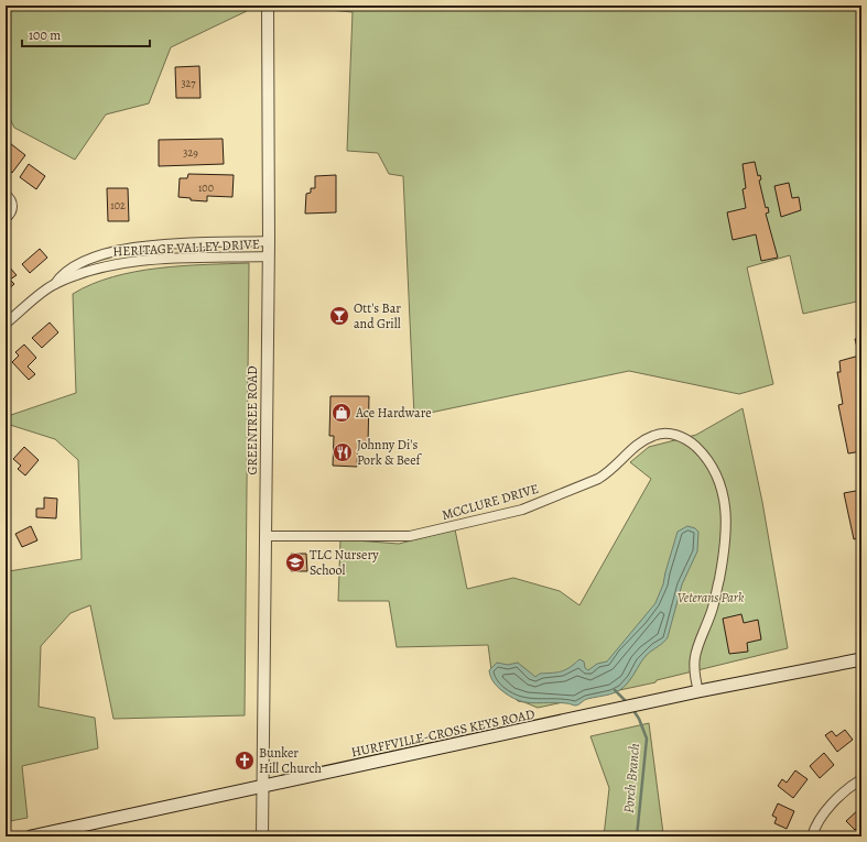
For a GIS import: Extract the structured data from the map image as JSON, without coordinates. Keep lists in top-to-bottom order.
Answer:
{
  "streets": {
    "main road": ["HURFFVILLE-CROSS KEYS ROAD"],
    "street": ["HERITAGE VALLEY DRIVE", "GREENTREE ROAD", "MCCLURE DRIVE"]
  },
  "crossings": [
    ["HERITAGE VALLEY DRIVE", "GREENTREE ROAD"],
    ["GREENTREE ROAD", "MCCLURE DRIVE"],
    ["GREENTREE ROAD", "HURFFVILLE-CROSS KEYS ROAD"],
    ["MCCLURE DRIVE", "HURFFVILLE-CROSS KEYS ROAD"]
  ],
  "water": ["Porch Branch"],
  "parks": ["Veterans Park"],
  "places": {
    "bar": ["Ott's Bar and Grill"],
    "shop": ["Ace Hardware"],
    "restaurant": ["Johnny Di's Pork & Beef"],
    "school or university": ["TLC Nursery School"],
    "church": ["Bunker Hill Church"]
  },
  "house_numbers": [
    "327",
    "329",
    "100",
    "102"
  ],
  "scale_bar": "100 m"
}
